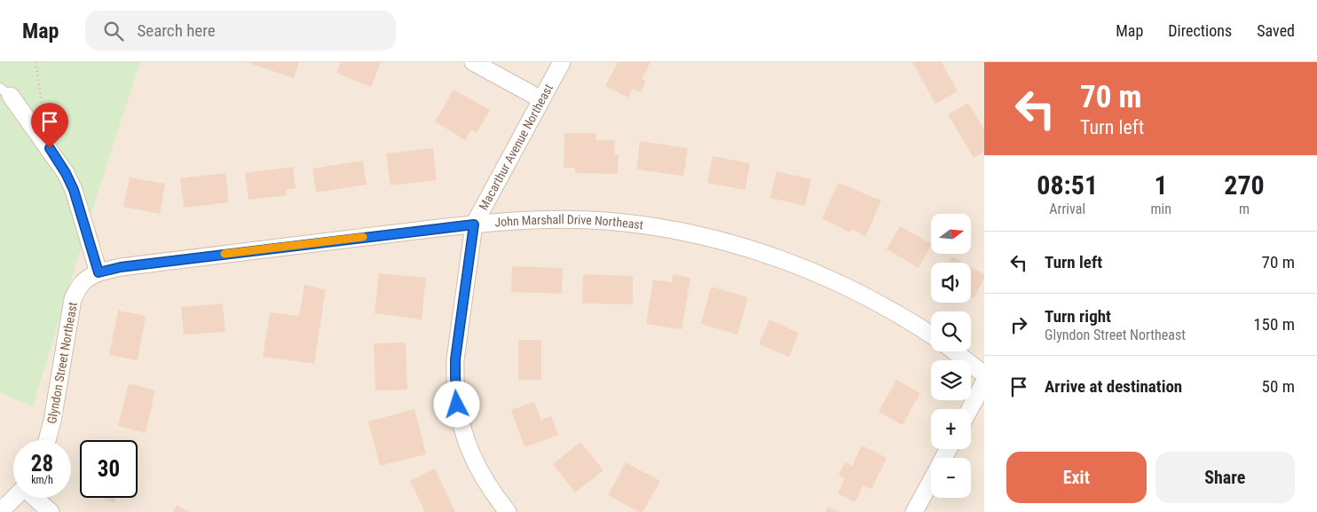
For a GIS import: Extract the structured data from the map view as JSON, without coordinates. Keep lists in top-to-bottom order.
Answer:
{
  "streets": {
    "street": ["Macarthur Avenue Northeast", "John Marshall Drive Northeast", "Glyndon Street Northeast"]
  },
  "crossings": [
    ["Macarthur Avenue Northeast", "John Marshall Drive Northeast"],
    ["John Marshall Drive Northeast", "Glyndon Street Northeast"]
  ],
  "north": "right",
  "page": {
    "header": "Map",
    "search": "Search here",
    "nav": ["Map", "Directions", "Saved"],
    "turn": ["70 m", "Turn left"],
    "eta": [
      "08:51",
      "Arrival",
      "1",
      "min",
      "270",
      "m"
    ],
    "map_buttons": ["+", "−"],
    "list": [
      {
        "name": "Turn left",
        "value": "70 m"
      },
      {
        "name": "Turn right",
        "note": "Glyndon Street Northeast",
        "value": "150 m"
      },
      {
        "name": "Arrive at destination",
        "value": "50 m"
      }
    ],
    "speed": "28 km/h",
    "limit": "30",
    "buttons": ["Exit", "Share"]
  }
}
